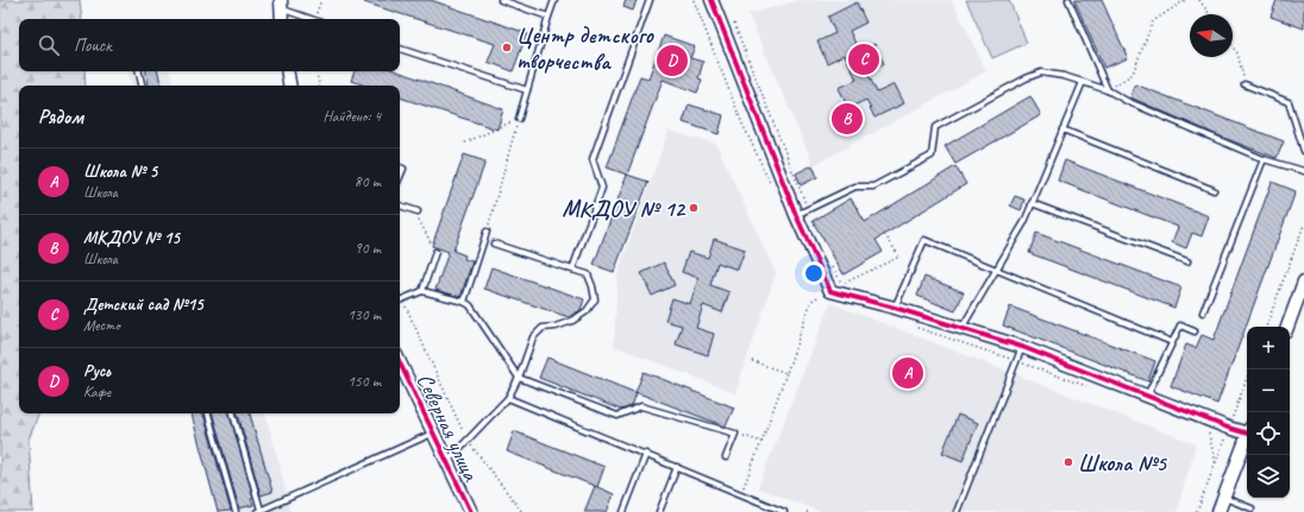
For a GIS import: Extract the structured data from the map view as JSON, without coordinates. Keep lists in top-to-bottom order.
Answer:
{
  "streets": {
    "street": ["Северная улица"]
  },
  "places": ["Центр детского творчества", "МКДОУ № 12", "Школа №5"],
  "north": "left",
  "page": {
    "search": "Поиск",
    "pins": [
      "C",
      "D",
      "B",
      "A"
    ],
    "heading": ["Рядом", "Найдено: 4"],
    "list": [
      {
        "mark": "A",
        "name": "Школа № 5",
        "note": "Школа",
        "value": "80 m"
      },
      {
        "mark": "B",
        "name": "МКДОУ № 15",
        "note": "Школа",
        "value": "90 m"
      },
      {
        "mark": "C",
        "name": "Детский сад №15",
        "note": "Место",
        "value": "130 m"
      },
      {
        "mark": "D",
        "name": "Русь",
        "note": "Кафе",
        "value": "150 m"
      }
    ],
    "map_buttons": ["+", "−"]
  }
}
